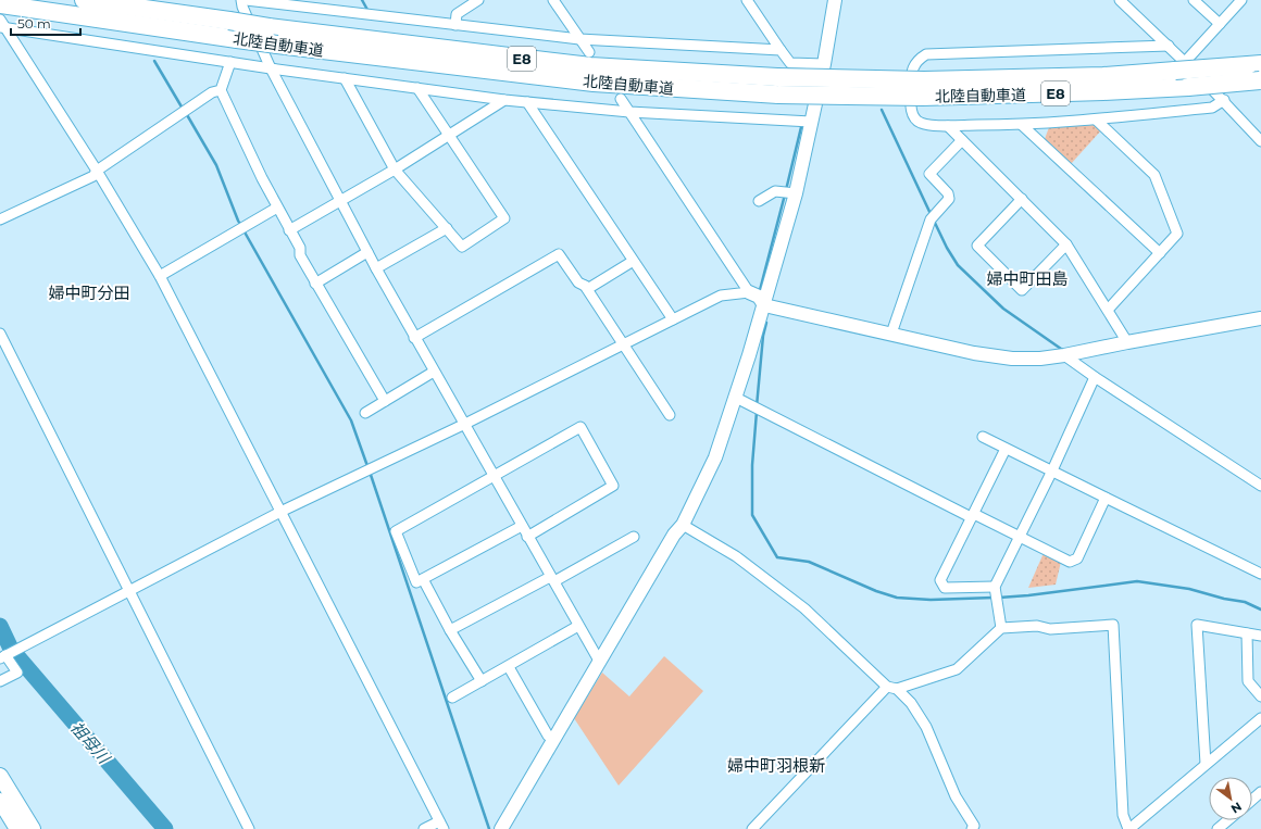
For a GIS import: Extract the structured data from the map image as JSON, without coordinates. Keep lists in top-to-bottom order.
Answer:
{
  "streets": {
    "highway": ["北陸自動車道", "E8"]
  },
  "districts": ["婦中町田島", "婦中町分田", "婦中町羽根新"],
  "water": ["祖母川"],
  "scale_bar": "50 m",
  "north": "bottom right"
}
